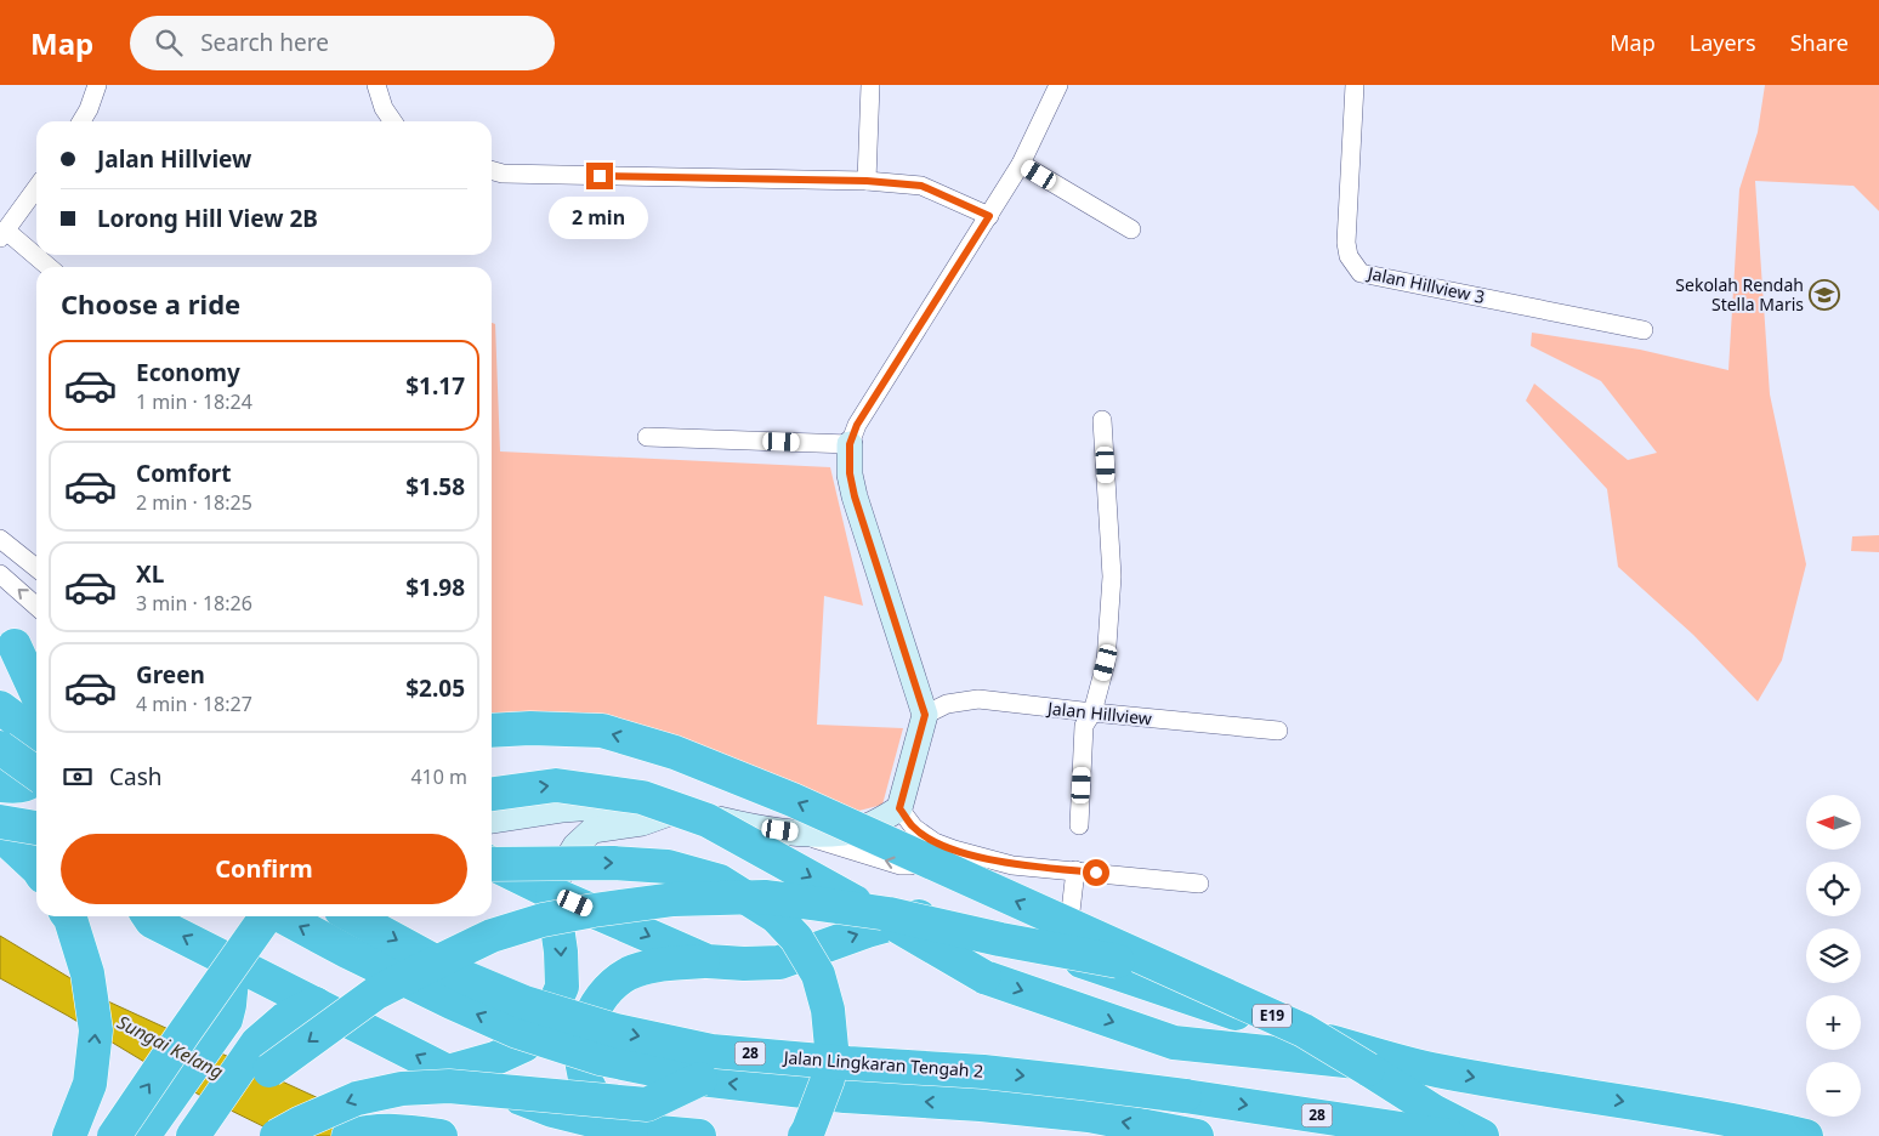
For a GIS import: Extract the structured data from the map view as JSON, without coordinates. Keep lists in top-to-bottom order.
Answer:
{
  "streets": {
    "highway": ["E19", "28", "Jalan Lingkaran Tengah 2"],
    "street": ["Jalan Hillview 3", "Jalan Hillview"]
  },
  "water": ["Sungai Kelang"],
  "places": {
    "school or university": ["Sekolah Rendah Stella Maris"]
  },
  "north": "left",
  "page": {
    "header": "Map",
    "search": "Search here",
    "nav": ["Map", "Layers", "Share"],
    "banner": ["Jalan Hillview", "Lorong Hill View 2B"],
    "bubble": "2 min",
    "heading": "Choose a ride",
    "list": [
      {
        "name": "Economy",
        "note": "1 min · 18:24",
        "value": "$1.17"
      },
      {
        "name": "Comfort",
        "note": "2 min · 18:25",
        "value": "$1.58"
      },
      {
        "name": "XL",
        "note": "3 min · 18:26",
        "value": "$1.98"
      },
      {
        "name": "Green",
        "note": "4 min · 18:27",
        "value": "$2.05"
      }
    ],
    "pay": ["Cash", "410 m"],
    "map_buttons": ["+", "−"],
    "buttons": "Confirm"
  }
}
